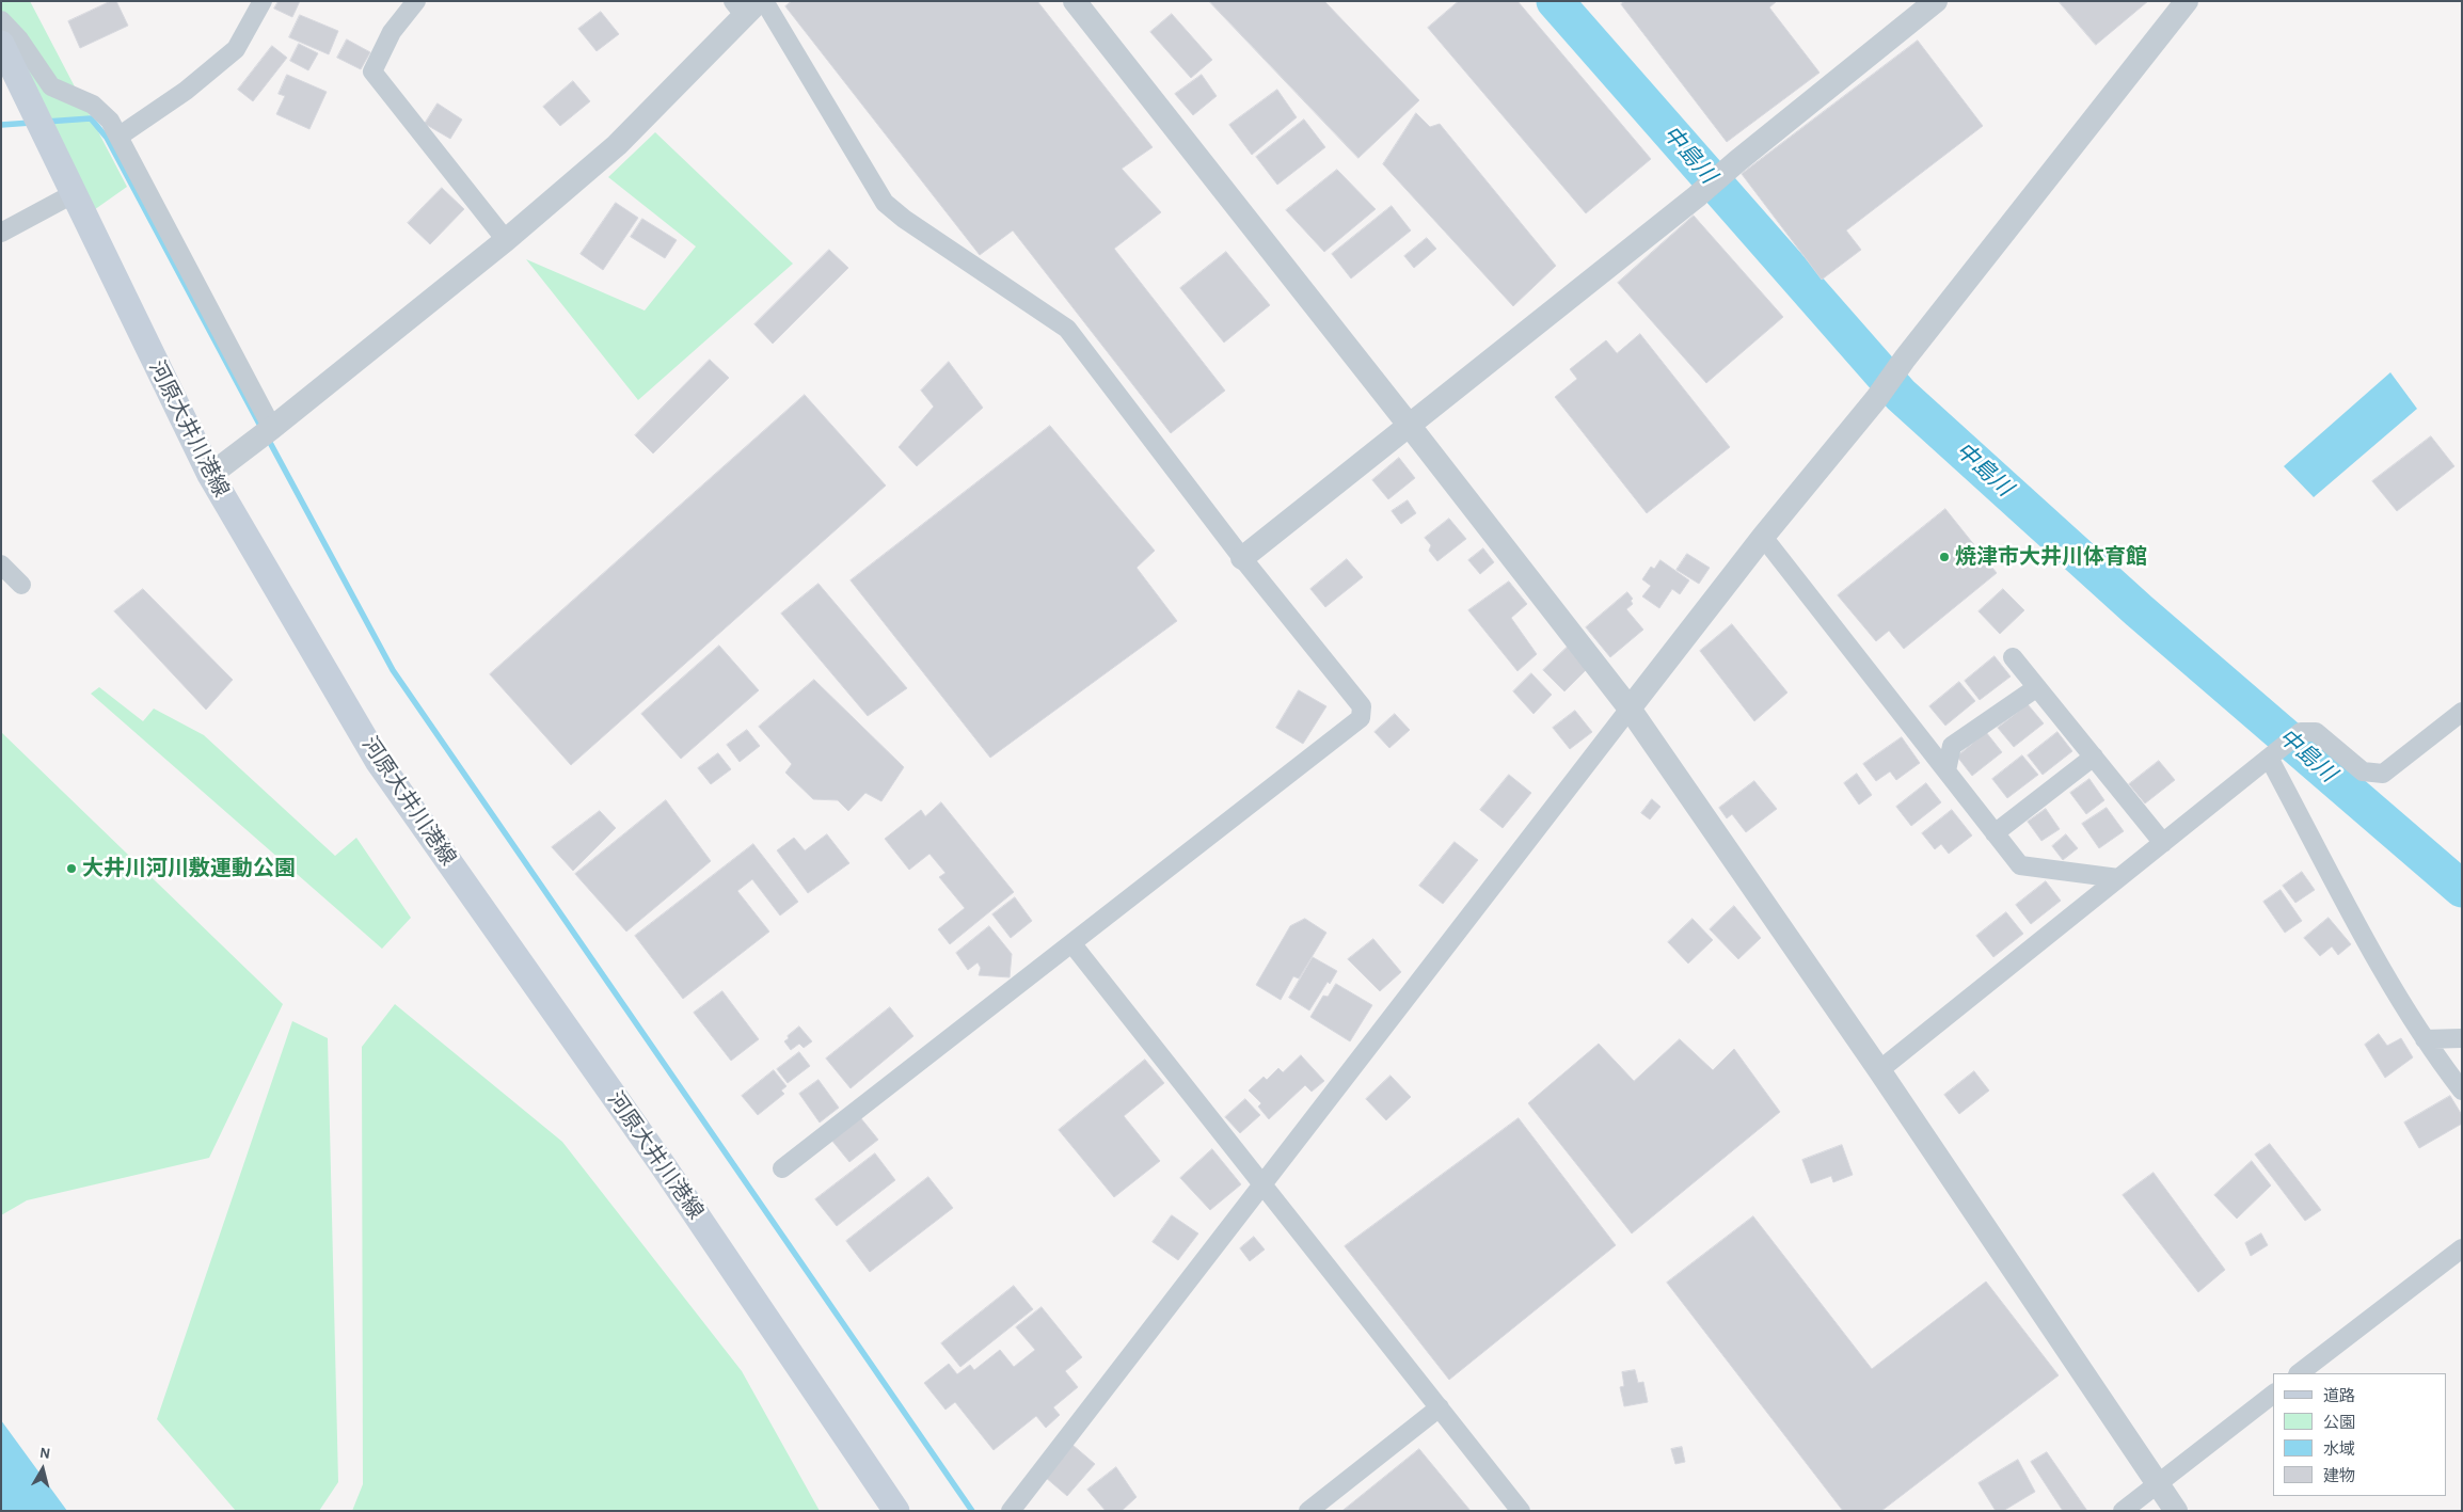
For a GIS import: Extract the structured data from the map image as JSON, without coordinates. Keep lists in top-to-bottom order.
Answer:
{
  "streets": {
    "main road": ["河原大井川港線"]
  },
  "water": ["中島川"],
  "places": ["焼津市大井川体育館", "大井川河川敷運動公園"],
  "legend": [
    "道路",
    "公園",
    "水域",
    "建物"
  ],
  "north": "top"
}
